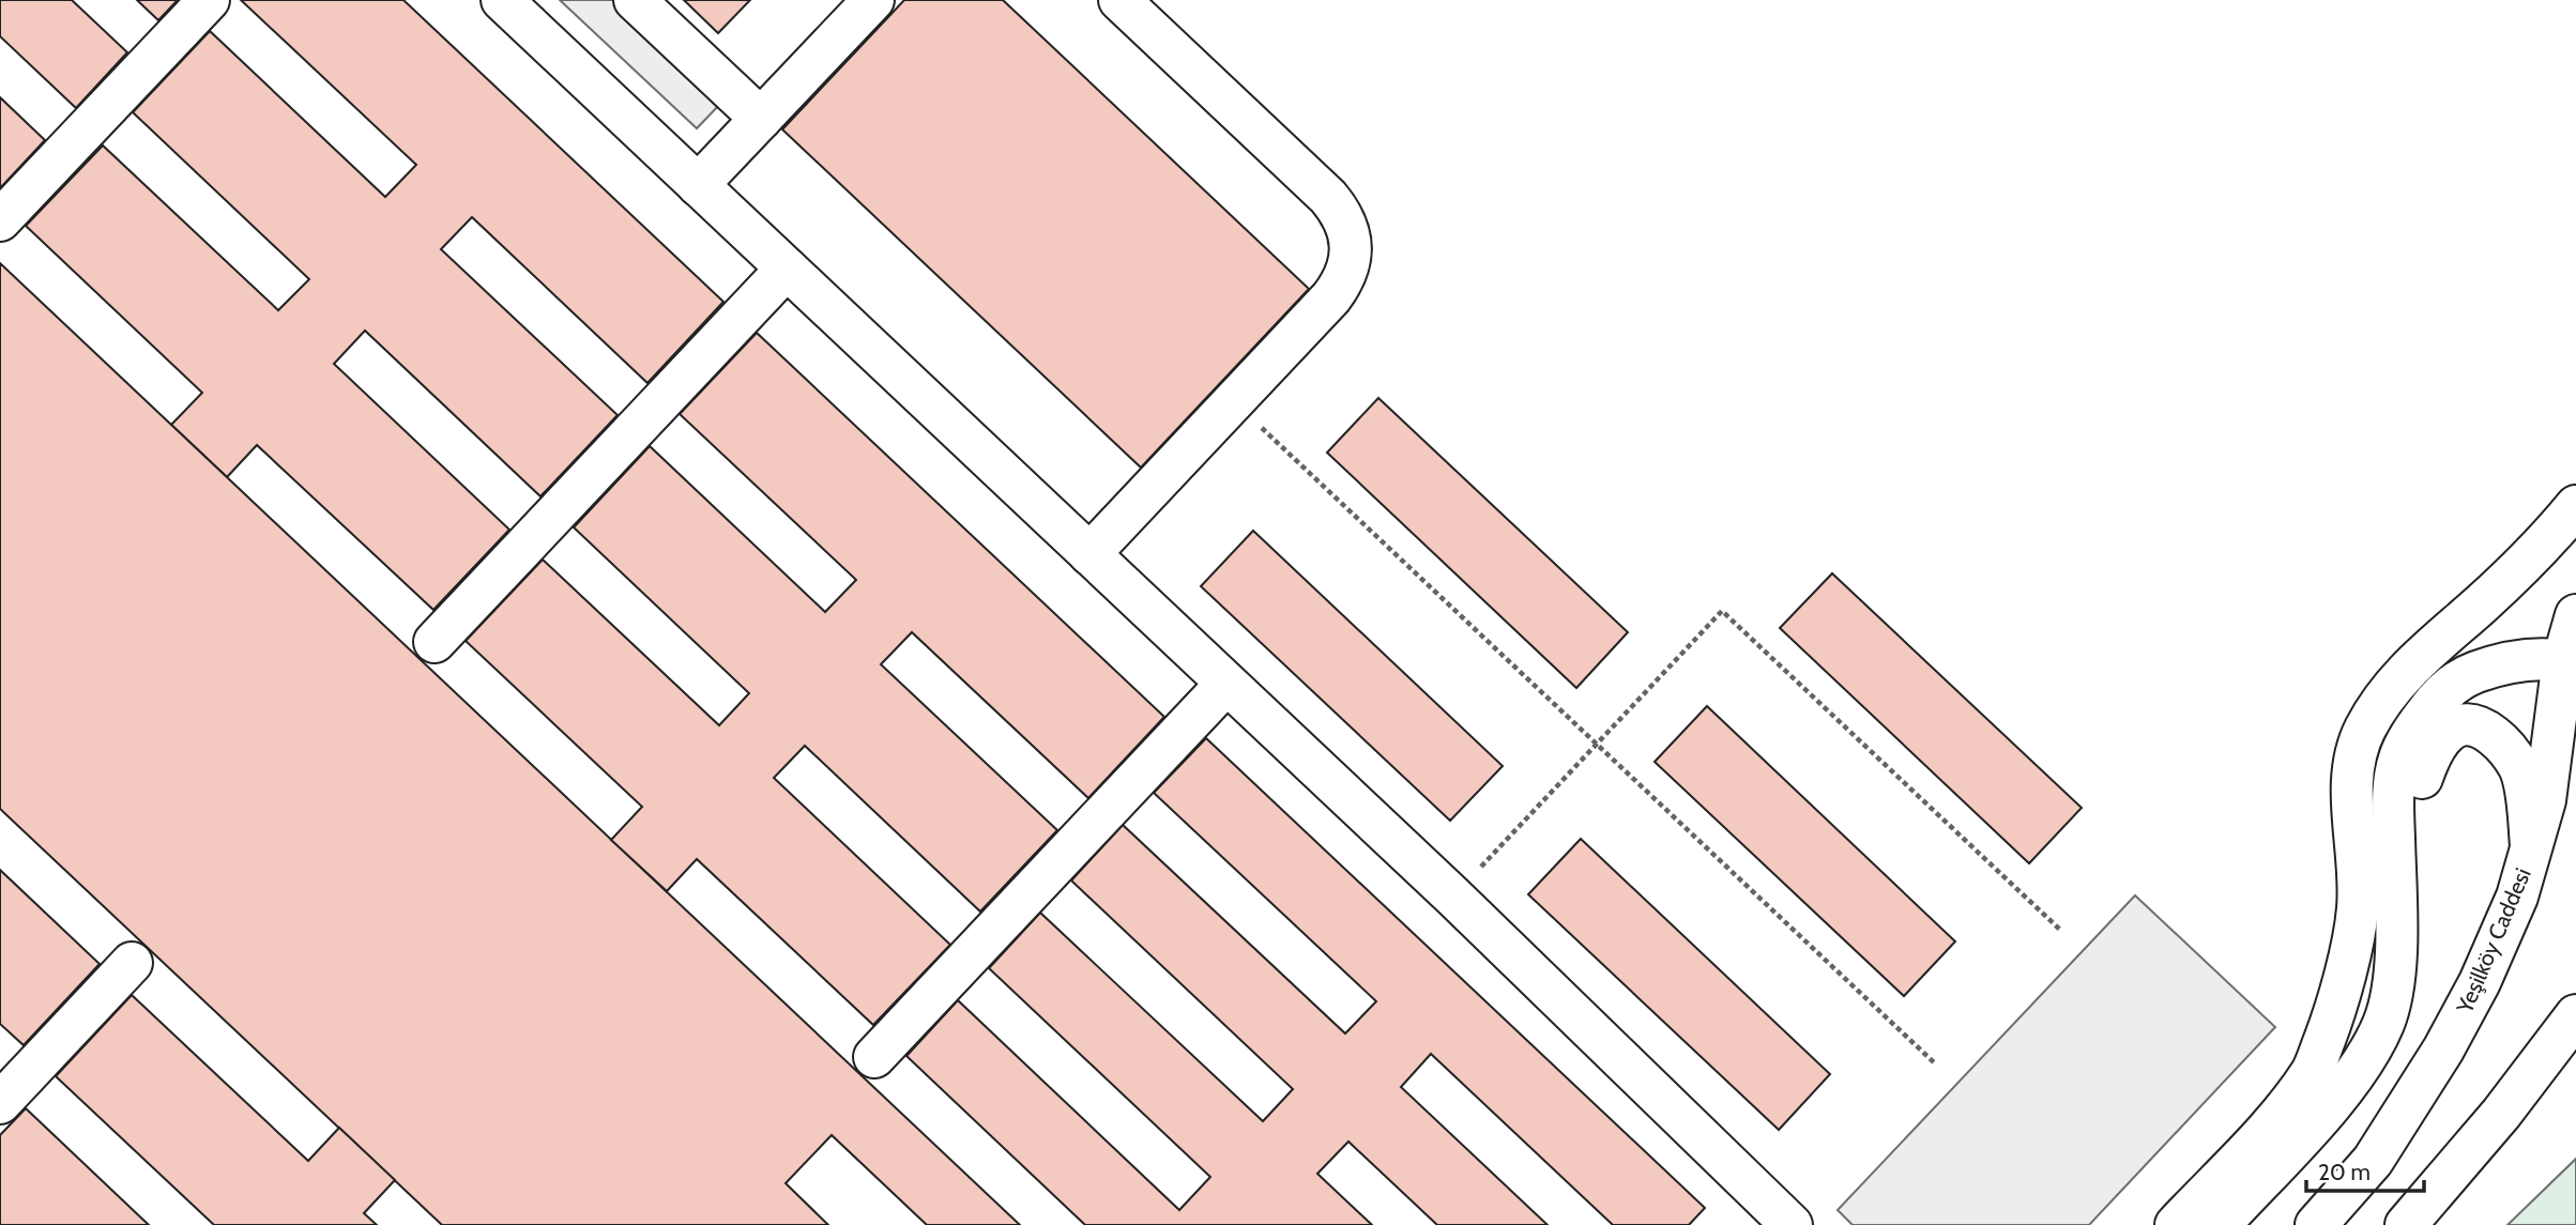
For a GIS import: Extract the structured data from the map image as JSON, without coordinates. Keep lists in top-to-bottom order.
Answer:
{
  "streets": {
    "main road": ["Yeşilköy Caddesi"]
  },
  "scale_bar": "20 m"
}
